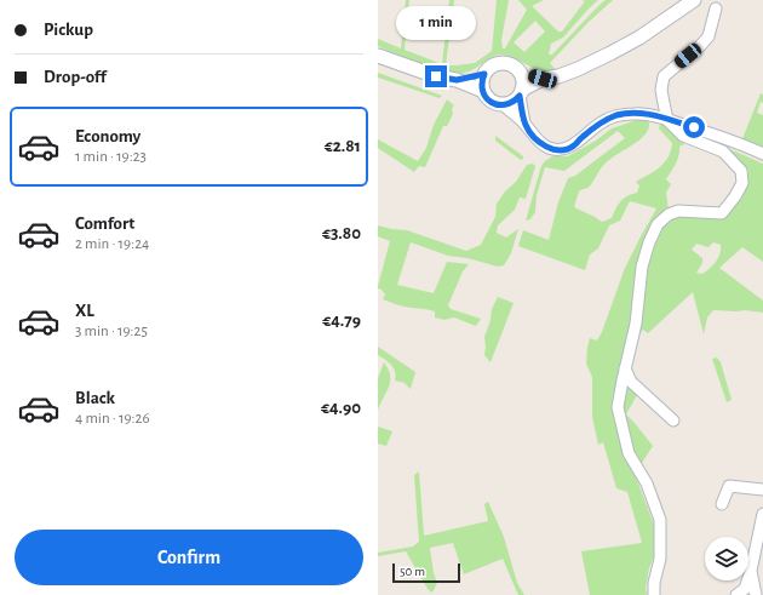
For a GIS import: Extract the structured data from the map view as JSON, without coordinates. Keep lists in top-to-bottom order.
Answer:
{
  "scale_bar": "50 m",
  "page": {
    "banner": ["Pickup", "Drop-off"],
    "bubble": "1 min",
    "list": [
      {
        "name": "Economy",
        "note": "1 min · 19:23",
        "value": "€2.81"
      },
      {
        "name": "Comfort",
        "note": "2 min · 19:24",
        "value": "€3.80"
      },
      {
        "name": "XL",
        "note": "3 min · 19:25",
        "value": "€4.79"
      },
      {
        "name": "Black",
        "note": "4 min · 19:26",
        "value": "€4.90"
      }
    ],
    "buttons": "Confirm",
    "scale": "50 m"
  }
}
